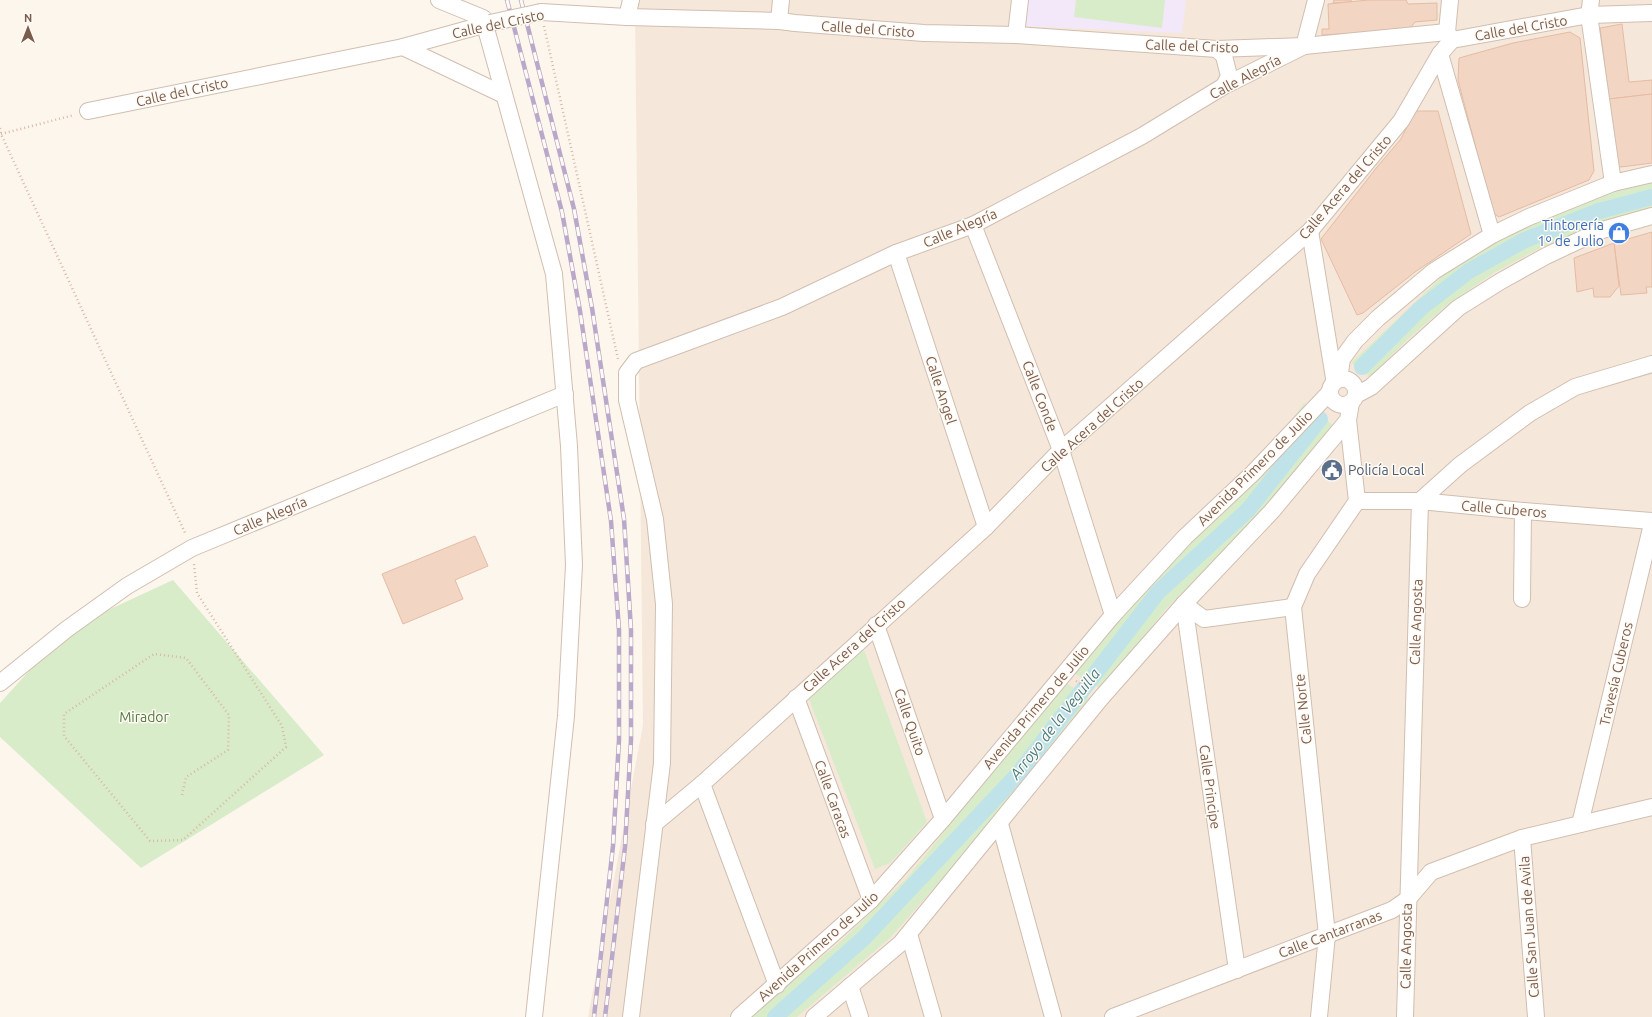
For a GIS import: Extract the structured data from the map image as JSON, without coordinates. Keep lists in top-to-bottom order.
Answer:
{
  "streets": {
    "street": [
      "Calle del Cristo",
      "Calle Alegría",
      "Calle Acera del Cristo",
      "Calle Angel",
      "Calle Conde",
      "Avenida Primero de Julio",
      "Calle Cuberos",
      "Calle Angosta",
      "Travesía Cuberos",
      "Calle Norte",
      "Calle Quito",
      "Calle Principe",
      "Calle Caracas",
      "Calle San Juan de Avila",
      "Calle Cantarranas"
    ]
  },
  "crossings": [
    ["Calle del Cristo", "Calle Alegría"],
    ["Calle del Cristo", "Calle Acera del Cristo"],
    ["Calle Alegría", "Calle Angel"],
    ["Calle Alegría", "Calle Conde"],
    ["Calle Acera del Cristo", "Calle Angel"],
    ["Calle Acera del Cristo", "Calle Conde"],
    ["Calle Acera del Cristo", "Calle Quito"],
    ["Calle Acera del Cristo", "Calle Caracas"],
    ["Calle Conde", "Avenida Primero de Julio"],
    ["Avenida Primero de Julio", "Calle Quito"],
    ["Avenida Primero de Julio", "Calle Caracas"],
    ["Calle Cuberos", "Calle Angosta"],
    ["Calle Cuberos", "Calle Norte"],
    ["Calle Angosta", "Calle Cantarranas"],
    ["Travesía Cuberos", "Calle Cantarranas"],
    ["Calle Norte", "Calle Cantarranas"],
    ["Calle Principe", "Calle Cantarranas"],
    ["Calle San Juan de Avila", "Calle Cantarranas"]
  ],
  "water": ["Arroyo de la Veguilla"],
  "parks": ["Mirador"],
  "places": {
    "shop": ["Tintorería 1º de Julio"],
    "public building": ["Policía Local"]
  },
  "north": "top"
}
